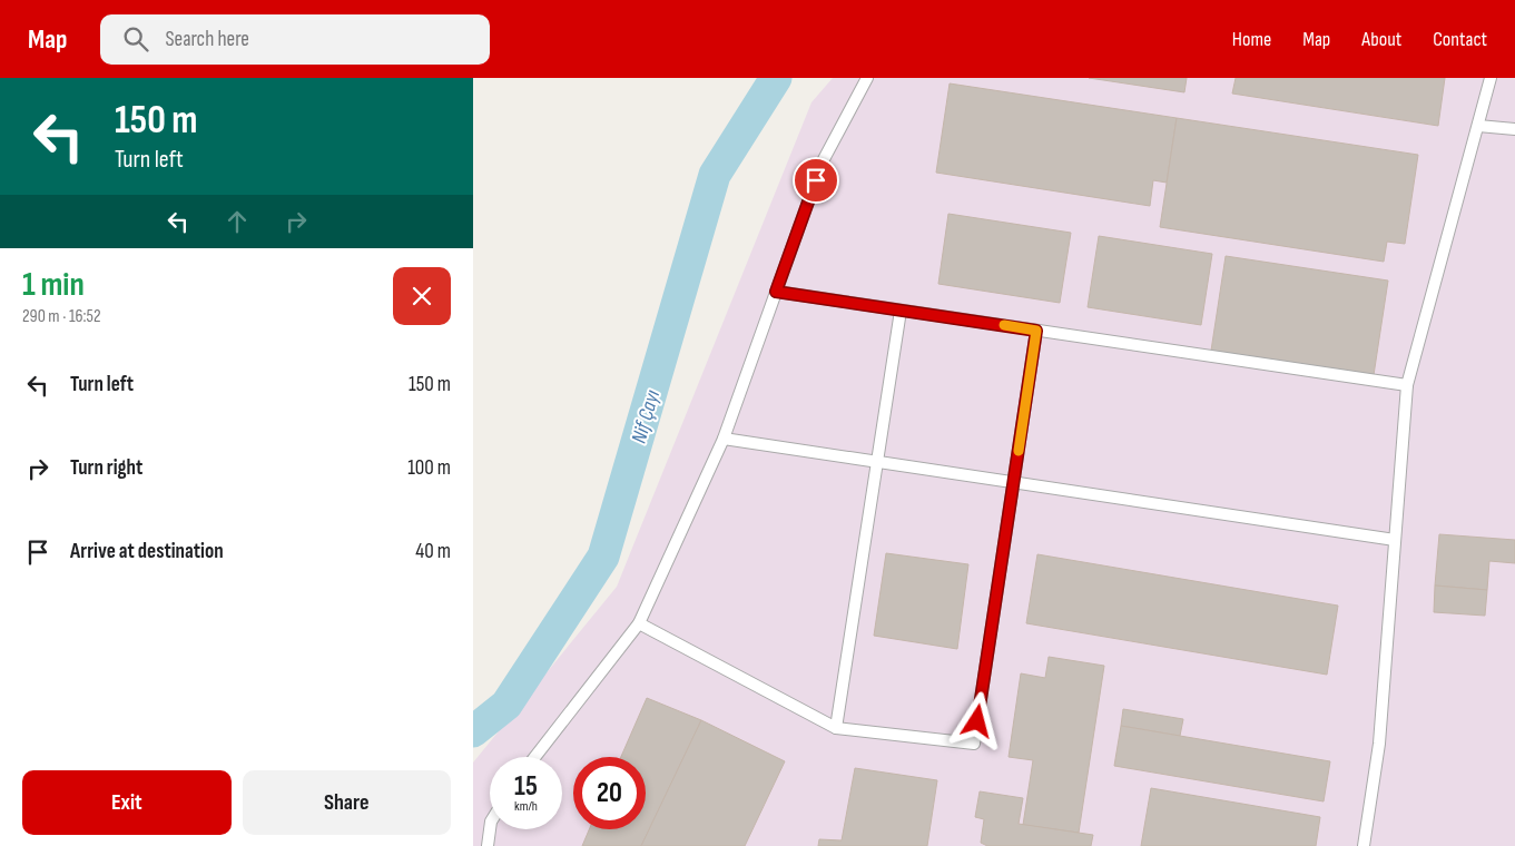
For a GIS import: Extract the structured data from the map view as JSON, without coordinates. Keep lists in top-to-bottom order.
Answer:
{
  "water": ["Nif Çayı"],
  "page": {
    "header": "Map",
    "search": "Search here",
    "nav": [
      "Home",
      "Map",
      "About",
      "Contact"
    ],
    "turn": ["150 m", "Turn left"],
    "heading": ["1 min", "290 m · 16:52"],
    "list": [
      {
        "name": "Turn left",
        "value": "150 m"
      },
      {
        "name": "Turn right",
        "value": "100 m"
      },
      {
        "name": "Arrive at destination",
        "value": "40 m"
      }
    ],
    "speed": "15 km/h",
    "limit": "20",
    "buttons": ["Exit", "Share"]
  }
}
